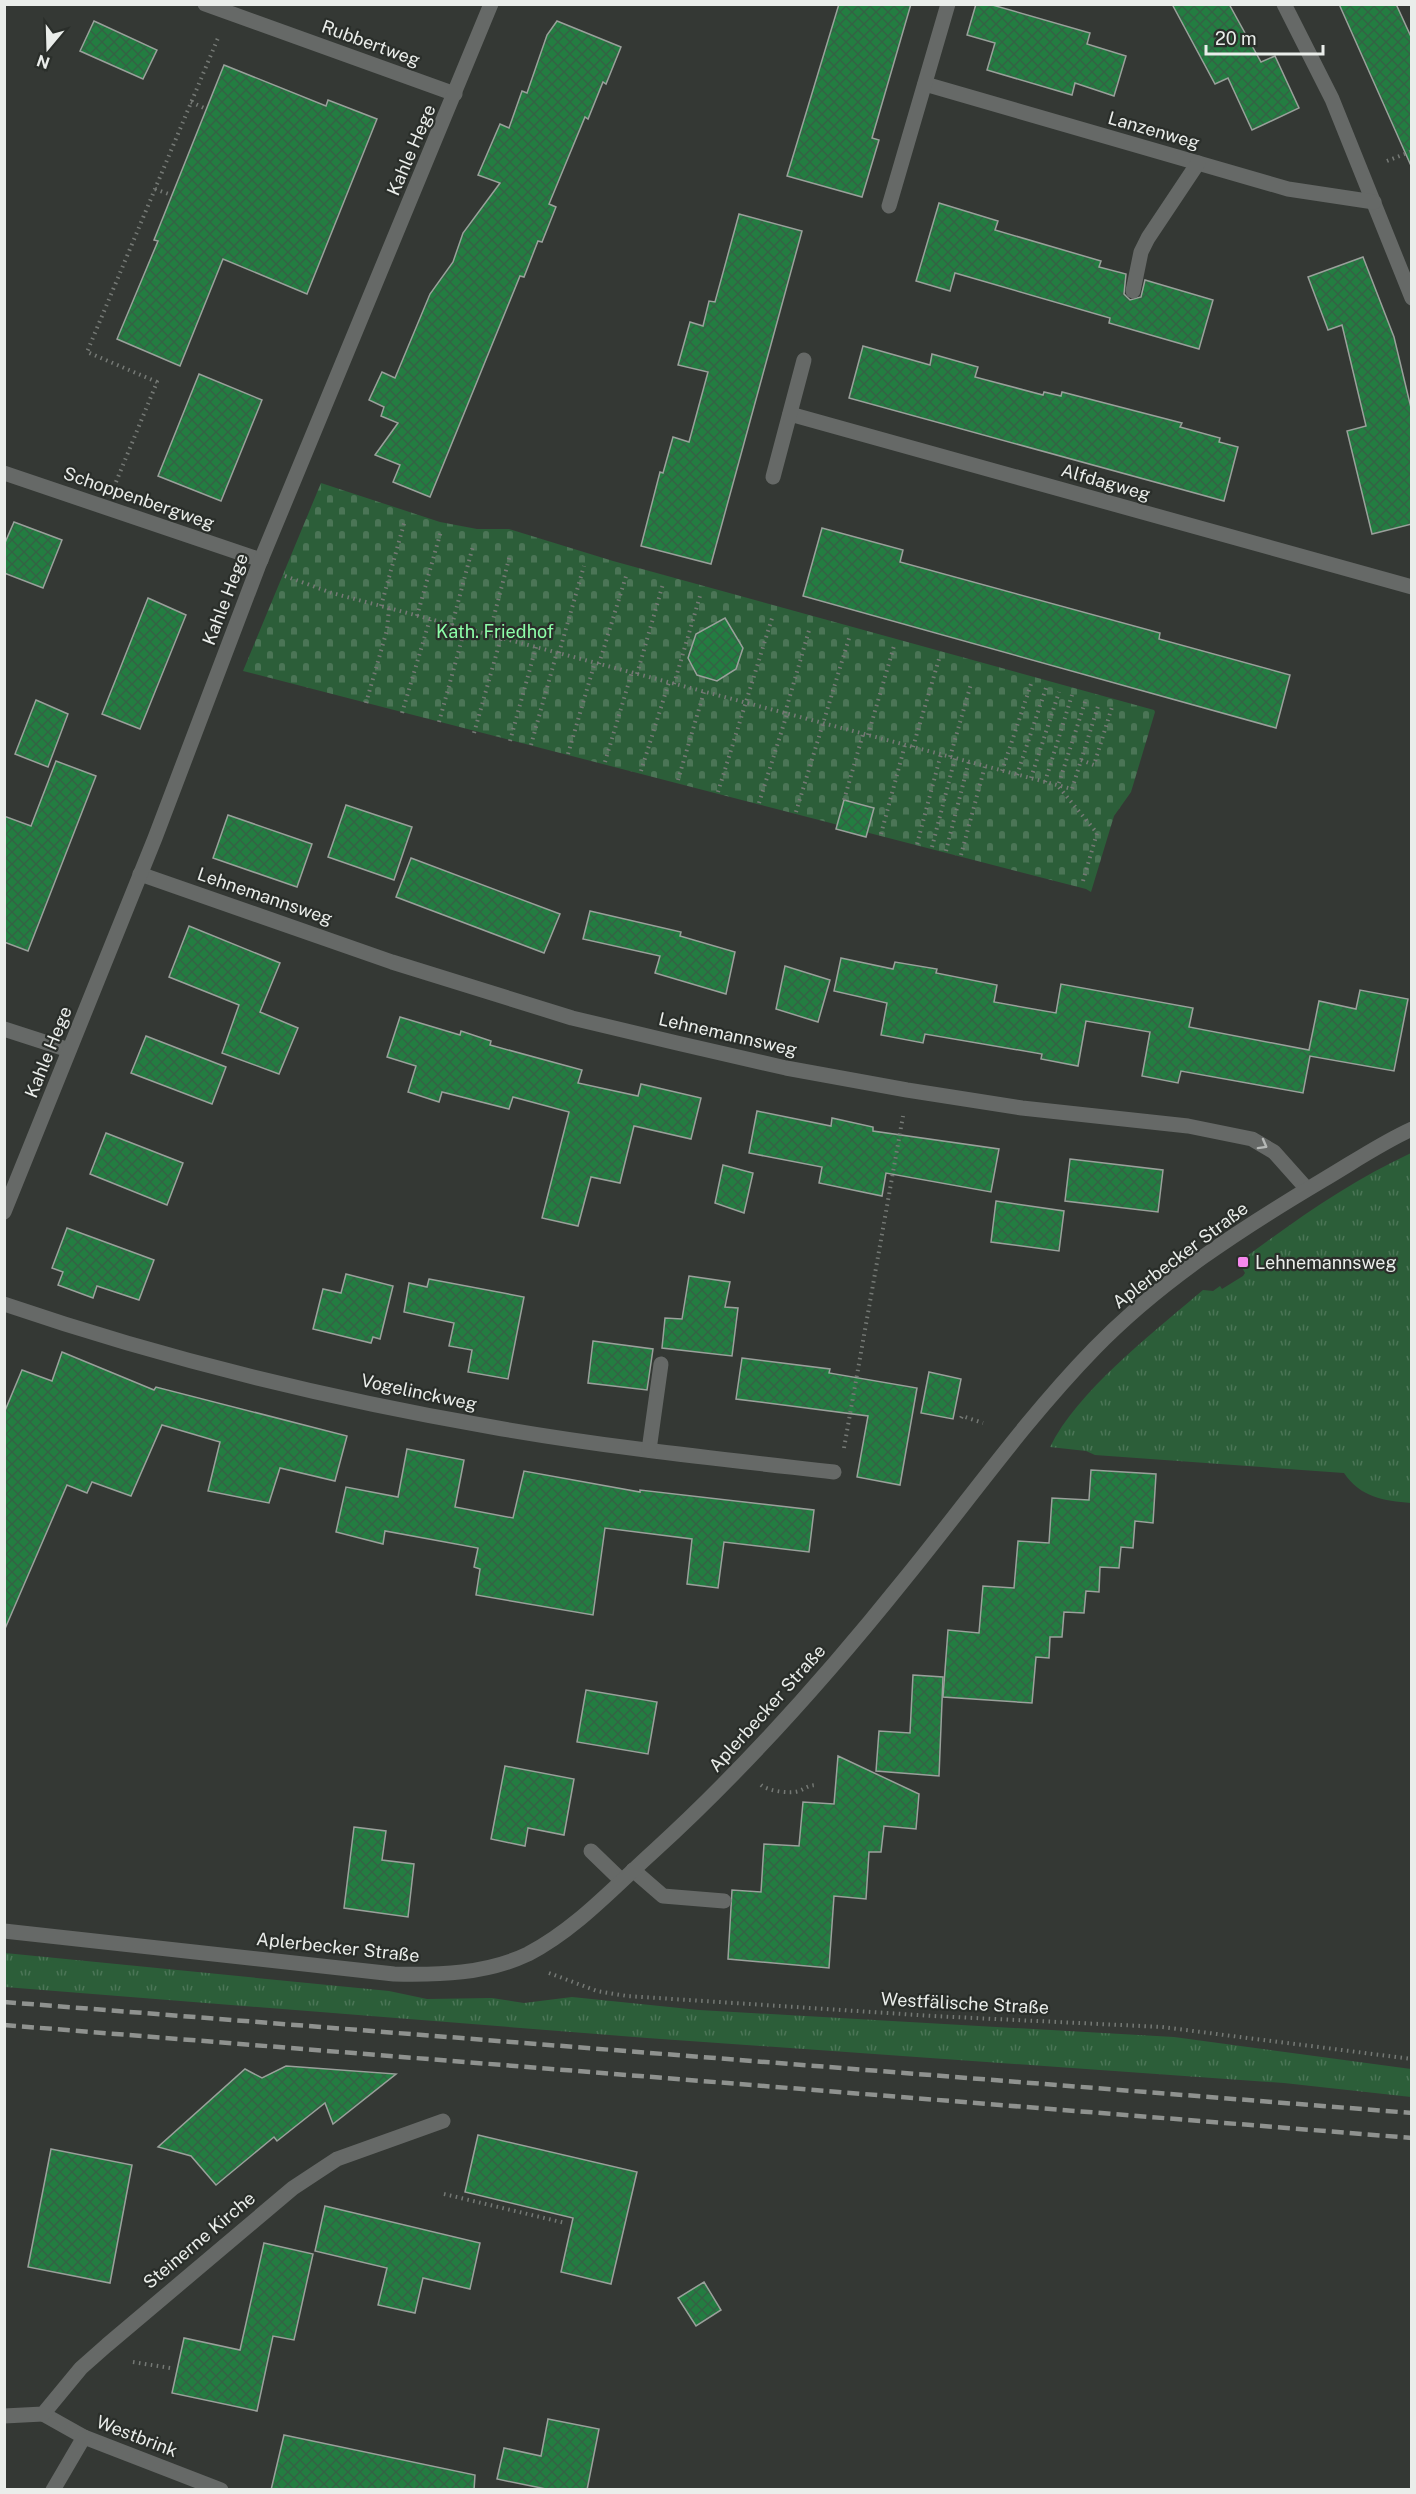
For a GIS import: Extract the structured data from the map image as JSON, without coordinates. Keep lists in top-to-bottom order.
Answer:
{
  "streets": {
    "street": [
      "Rubbertweg",
      "Lanzenweg",
      "Kahle Hege",
      "Alfdagweg",
      "Schoppenbergweg",
      "Lehnemannsweg",
      "Aplerbecker Straße",
      "Vogelinckweg",
      "Steinerne Kirche",
      "Westbrink"
    ],
    "path": ["Westfälische Straße"]
  },
  "crossings": [
    ["Rubbertweg", "Kahle Hege"],
    ["Kahle Hege", "Schoppenbergweg"],
    ["Kahle Hege", "Lehnemannsweg"],
    ["Lehnemannsweg", "Aplerbecker Straße"],
    ["Aplerbecker Straße", "Westfälische Straße"],
    ["Steinerne Kirche", "Westbrink"]
  ],
  "parks": ["Kath. Friedhof"],
  "places": {
    "transit": ["Lehnemannsweg"]
  },
  "scale_bar": "20 m",
  "north": "bottom"
}
